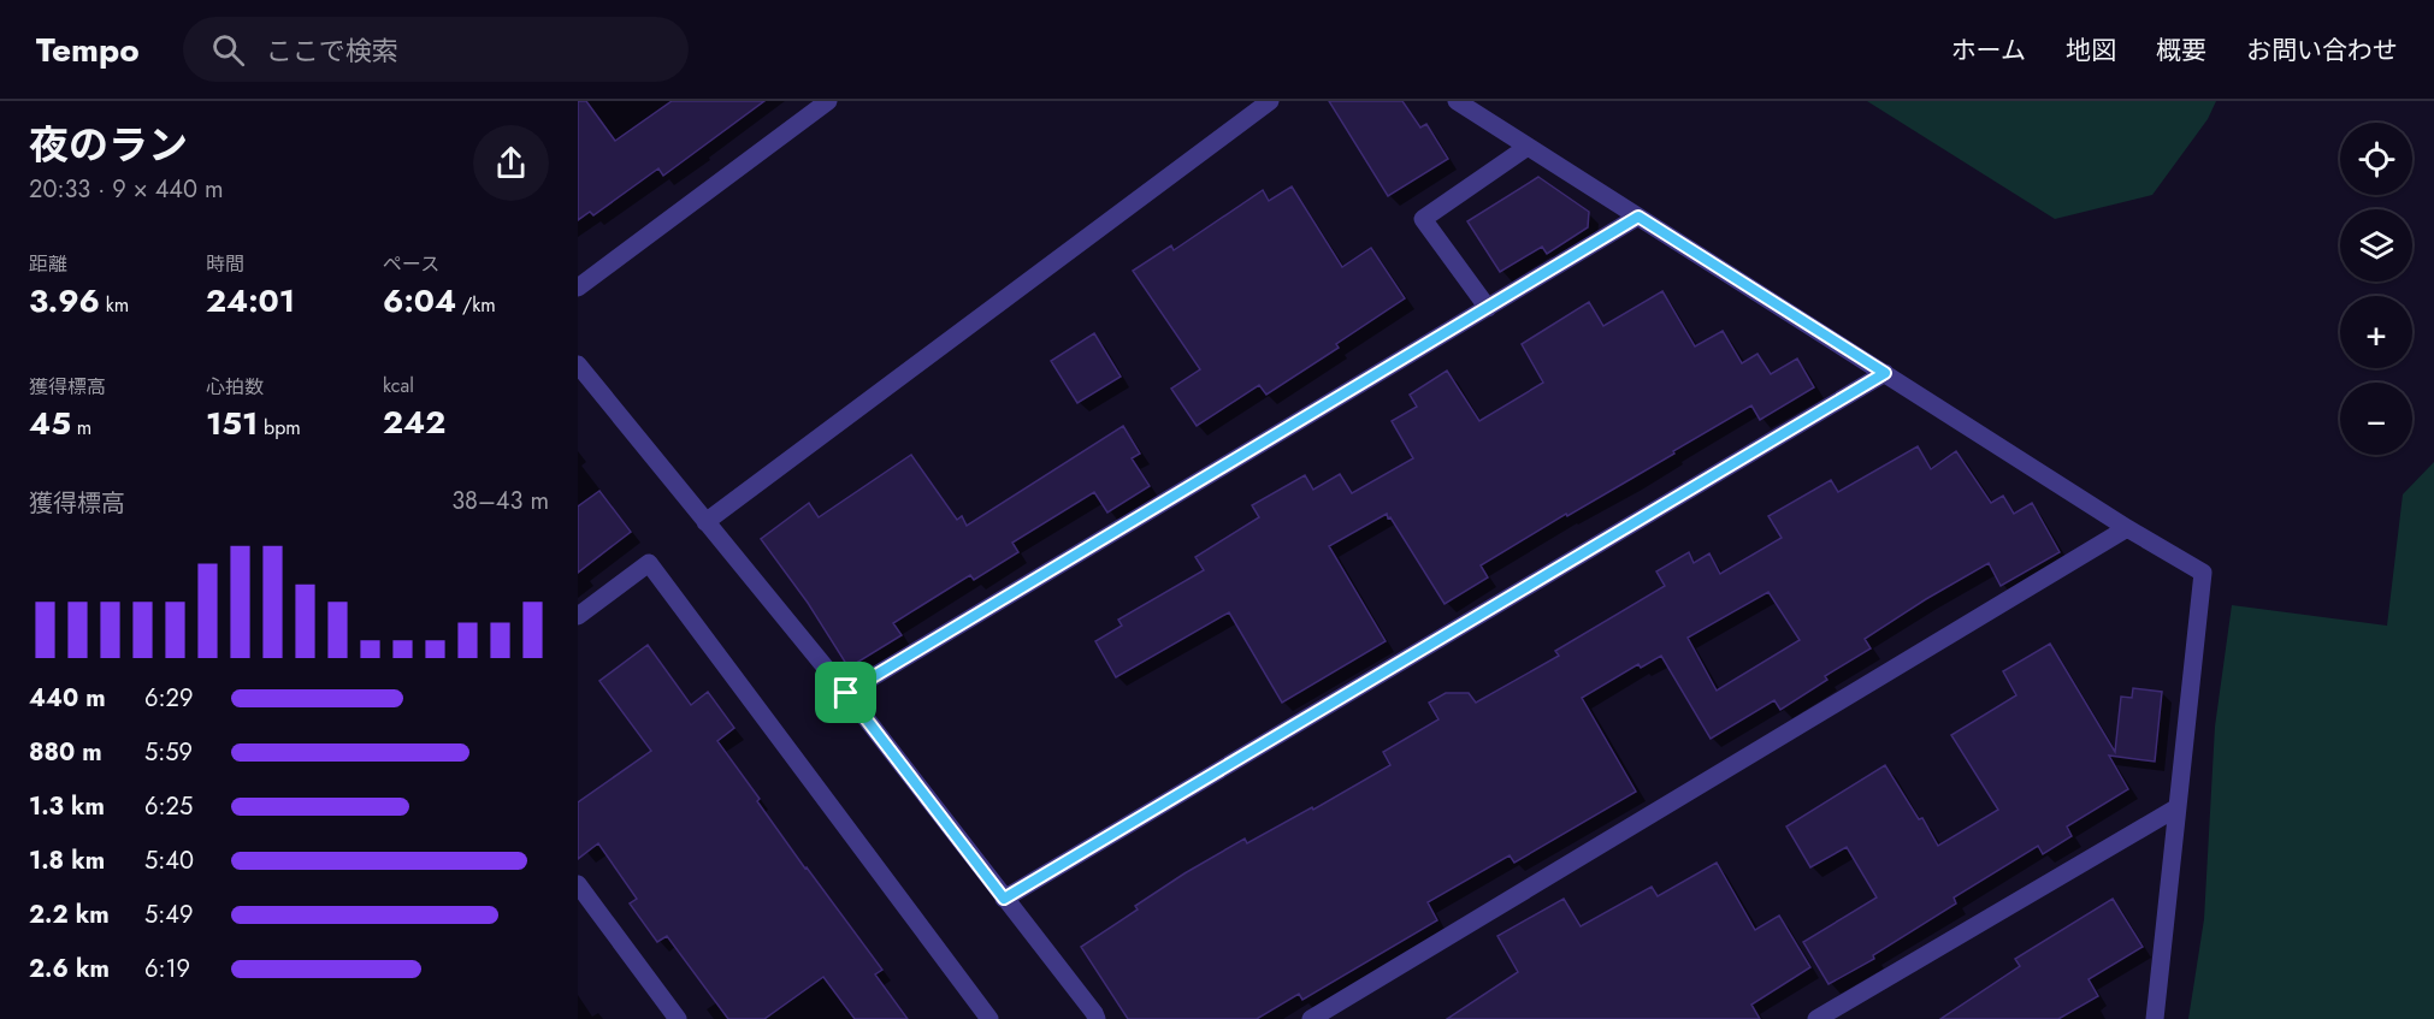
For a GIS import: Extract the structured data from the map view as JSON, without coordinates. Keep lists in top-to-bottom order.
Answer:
{
  "page": {
    "header": "Tempo",
    "search": "ここで検索",
    "nav": [
      "ホーム",
      "地図",
      "概要",
      "お問い合わせ"
    ],
    "heading": ["夜のラン", "20:33 · 9 × 440 m"],
    "map_buttons": ["+", "−"],
    "stats": [
      ["距離", "3.96 km"],
      ["時間", "24:01"],
      ["ペース", "6:04 /km"],
      ["獲得標高", "45 m"],
      ["心拍数", "151 bpm"],
      ["kcal", "242"]
    ],
    "chart": ["獲得標高", "38–43 m"],
    "list": [
      {
        "name": "440 m",
        "note": "6:29"
      },
      {
        "name": "880 m",
        "note": "5:59"
      },
      {
        "name": "1.3 km",
        "note": "6:25"
      },
      {
        "name": "1.8 km",
        "note": "5:40"
      },
      {
        "name": "2.2 km",
        "note": "5:49"
      },
      {
        "name": "2.6 km",
        "note": "6:19"
      }
    ]
  }
}
